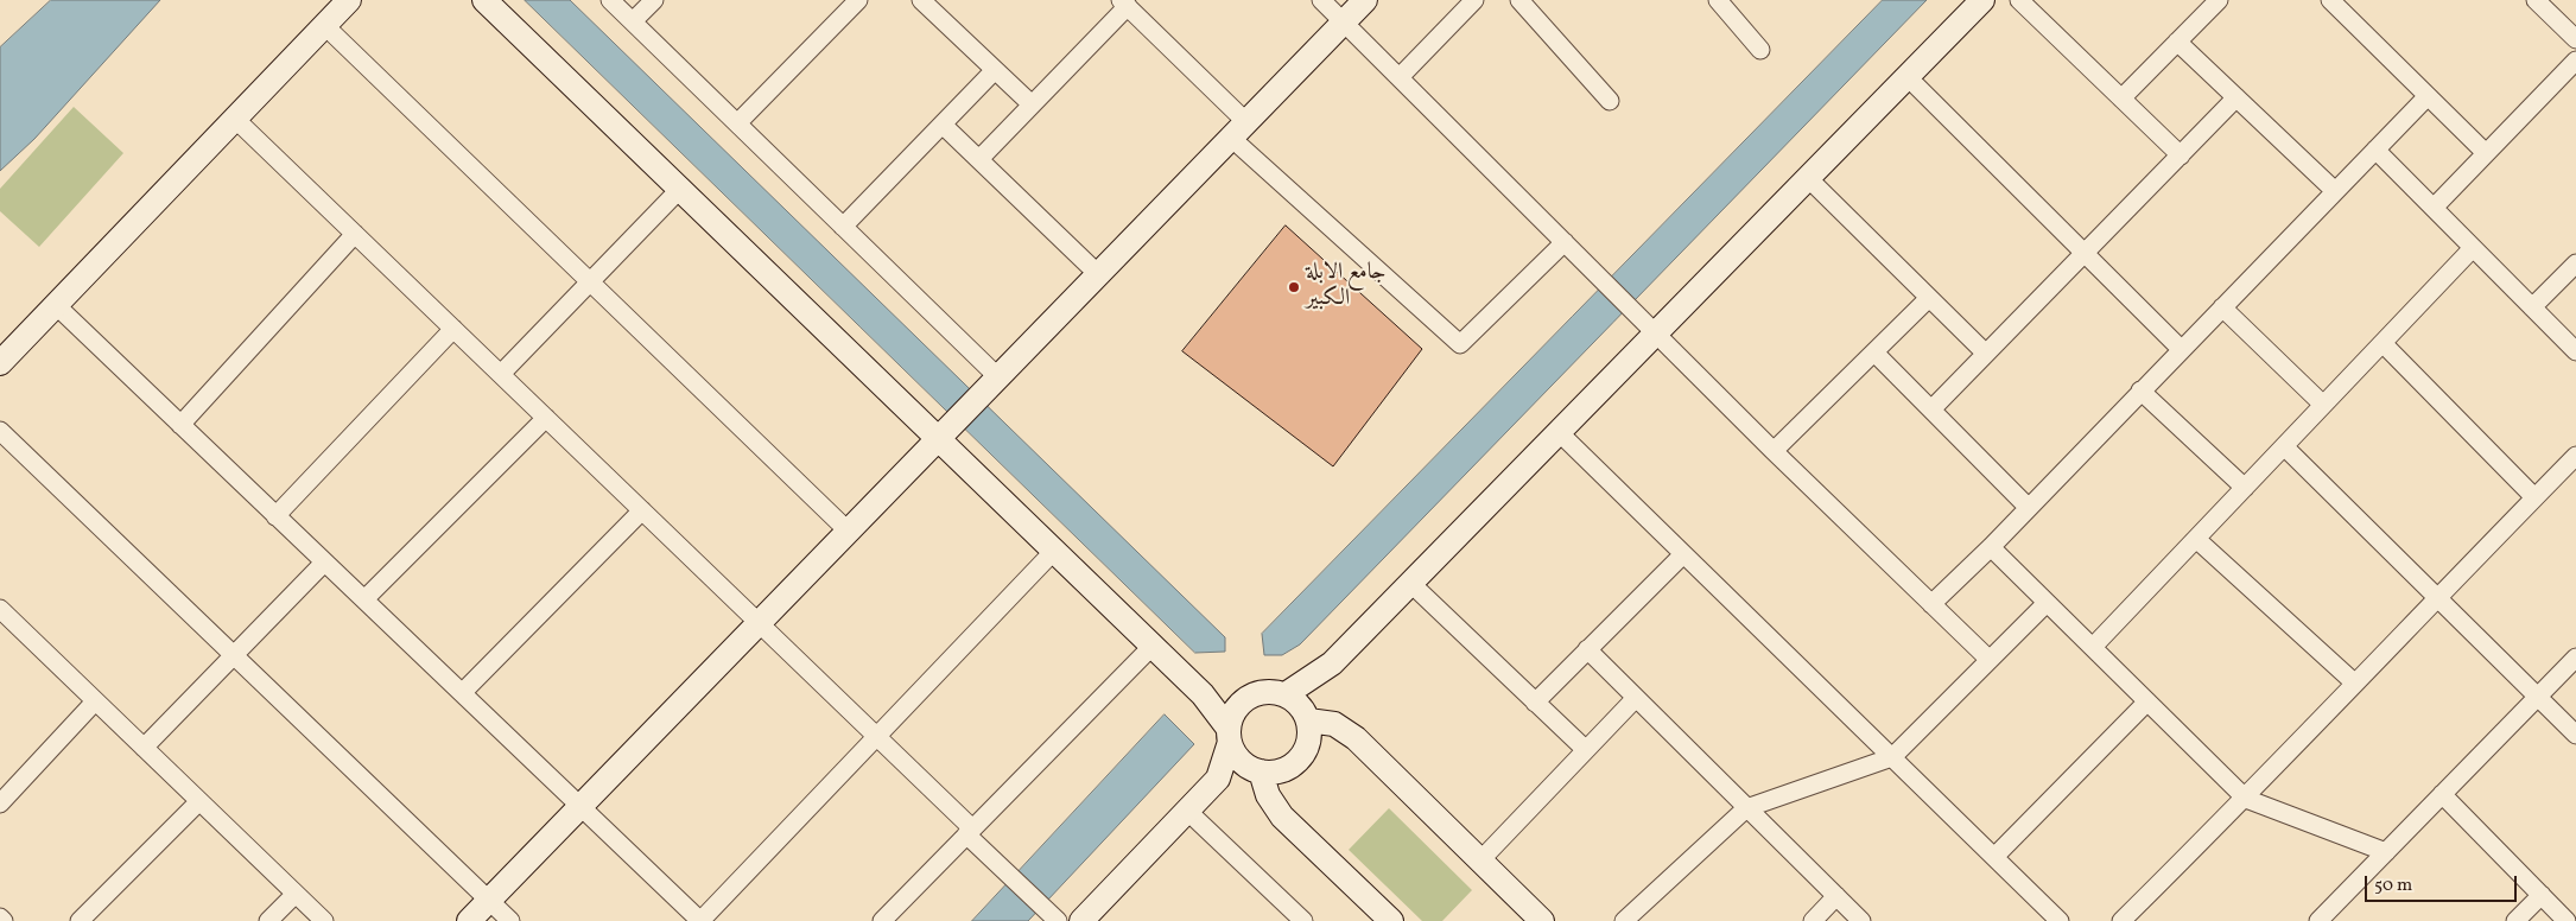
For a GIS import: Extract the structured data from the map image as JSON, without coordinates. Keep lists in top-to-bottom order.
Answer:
{
  "places": ["جامع الابلة الكبير"],
  "scale_bar": "50 m"
}
